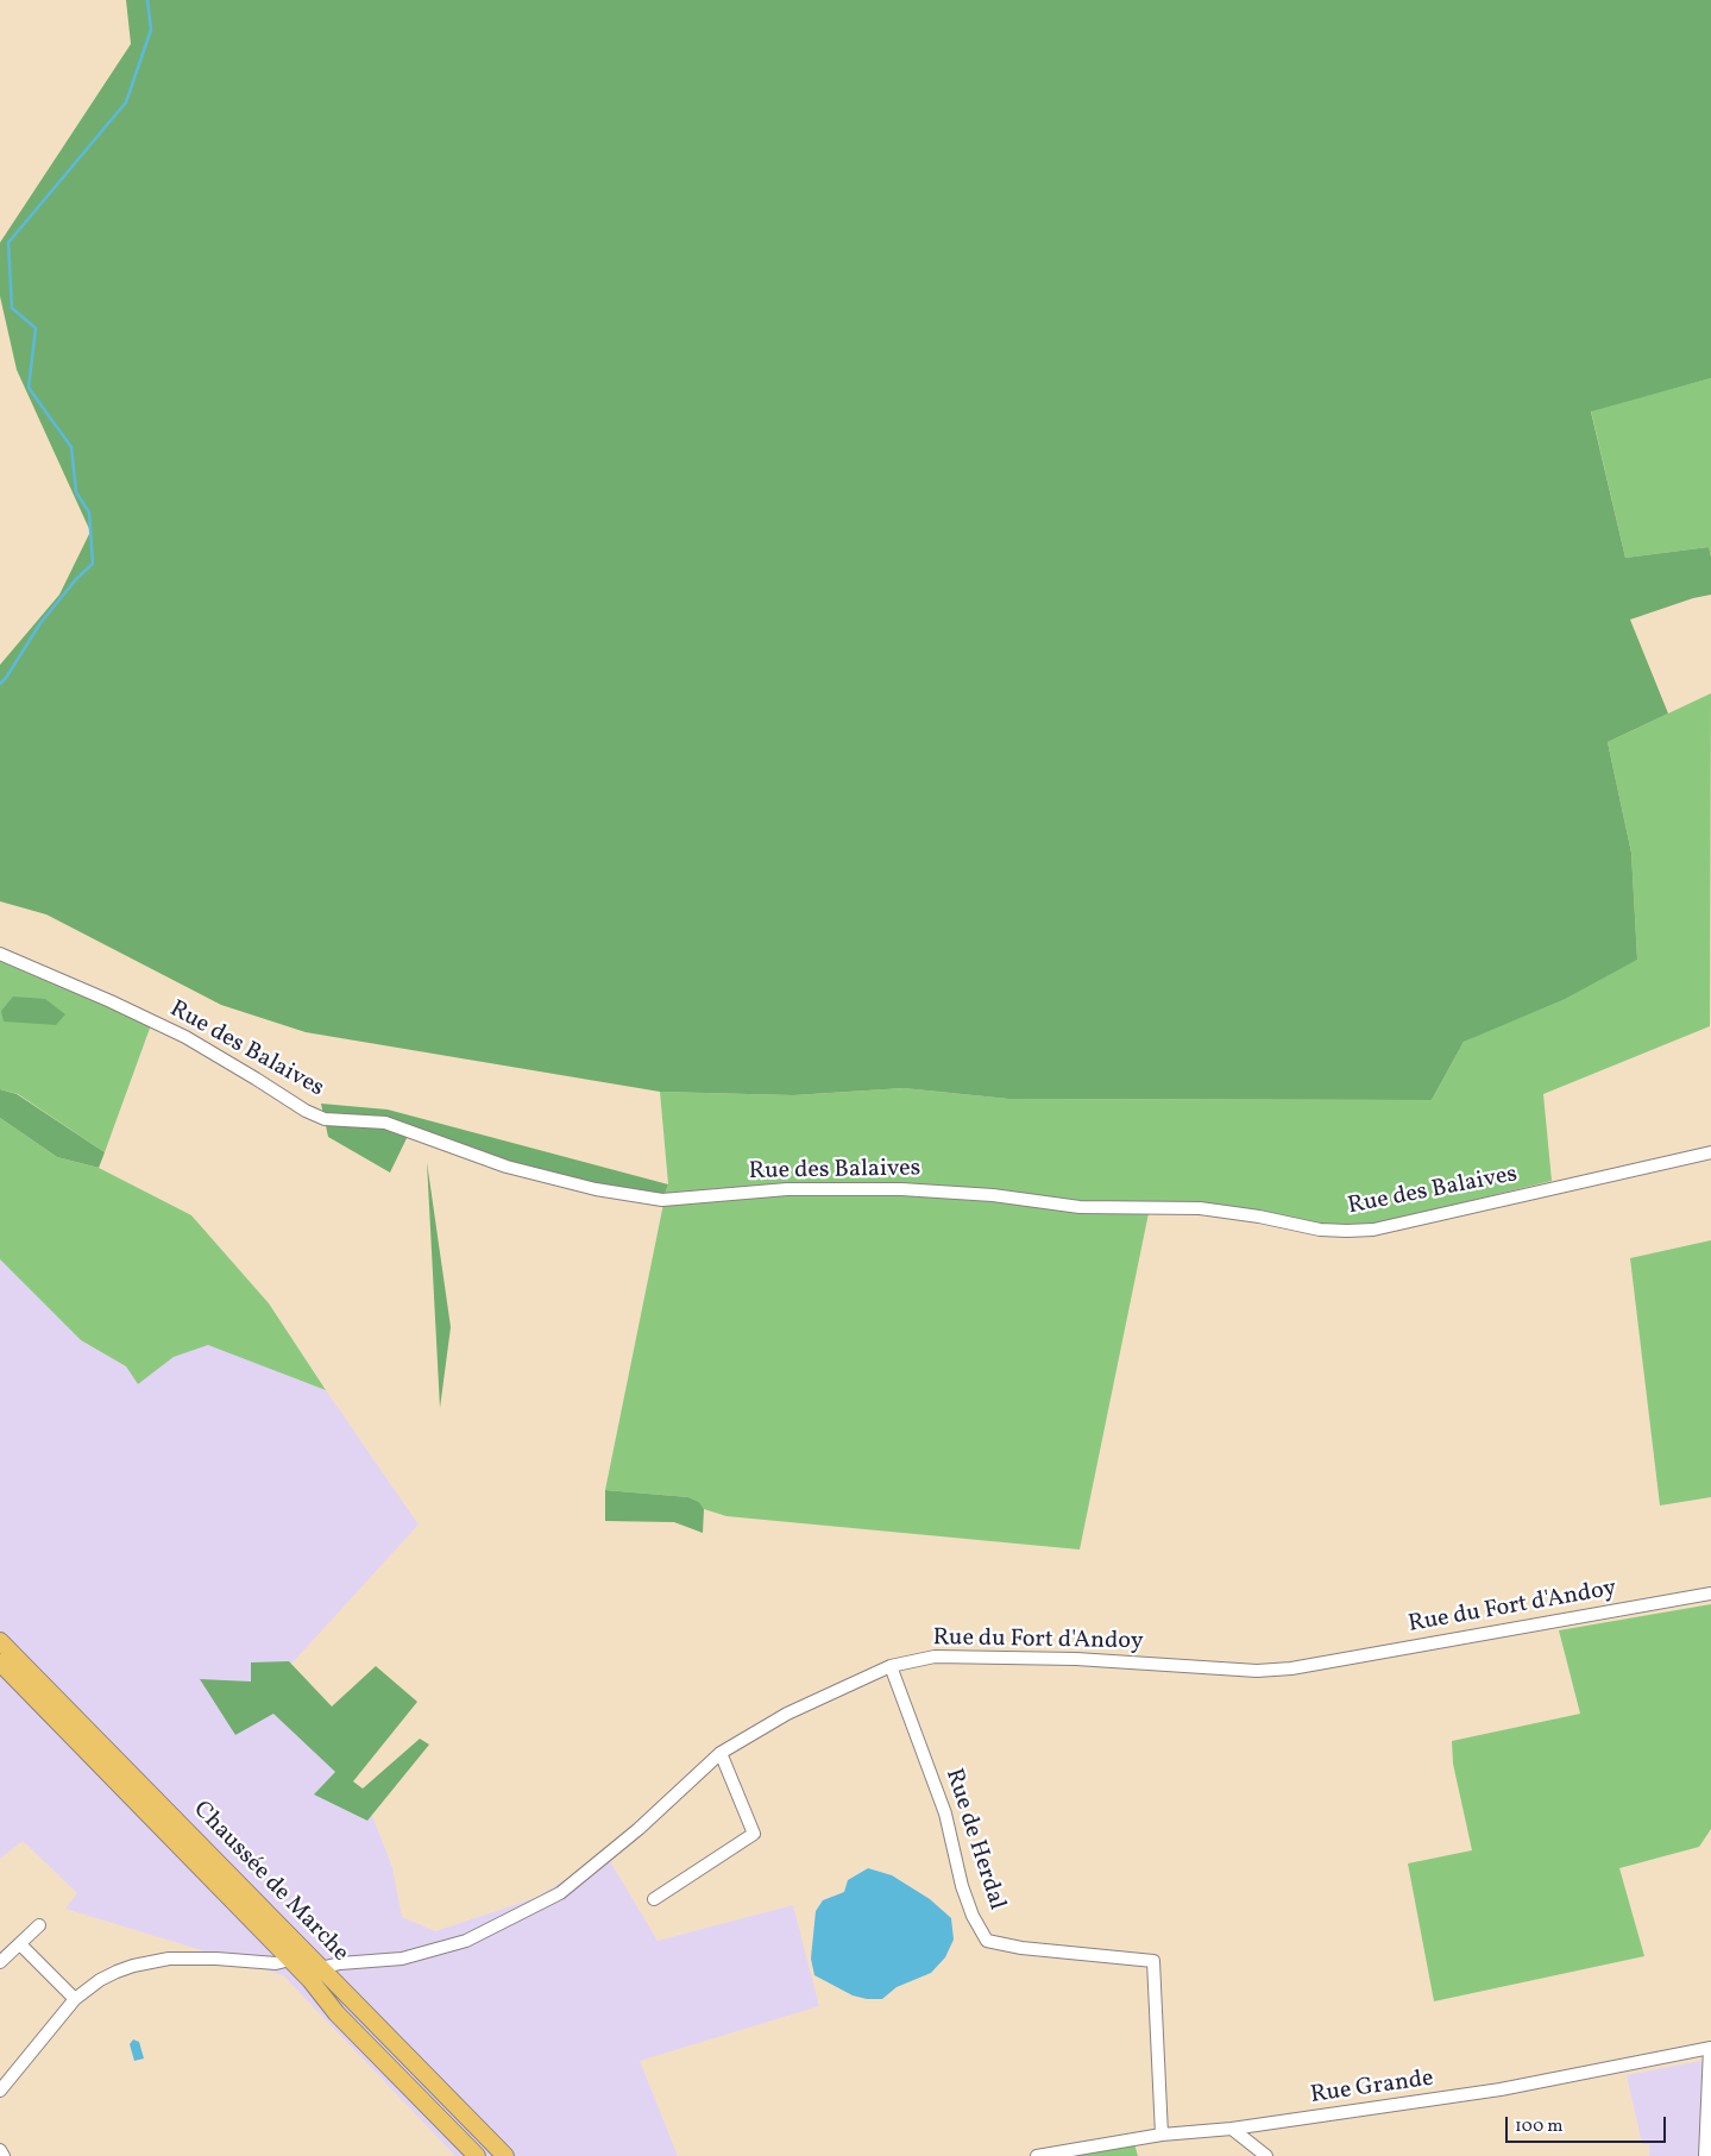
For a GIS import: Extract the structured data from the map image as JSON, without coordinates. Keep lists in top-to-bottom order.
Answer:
{
  "streets": {
    "main road": ["Chaussée de Marche"],
    "street": [
      "Rue des Balaives",
      "Rue du Fort d'Andoy",
      "Rue de Herdal",
      "Rue Grande"
    ]
  },
  "crossings": [
    ["Rue du Fort d'Andoy", "Rue de Herdal"],
    ["Rue du Fort d'Andoy", "Chaussée de Marche"],
    ["Rue de Herdal", "Rue Grande"]
  ],
  "scale_bar": "100 m"
}
